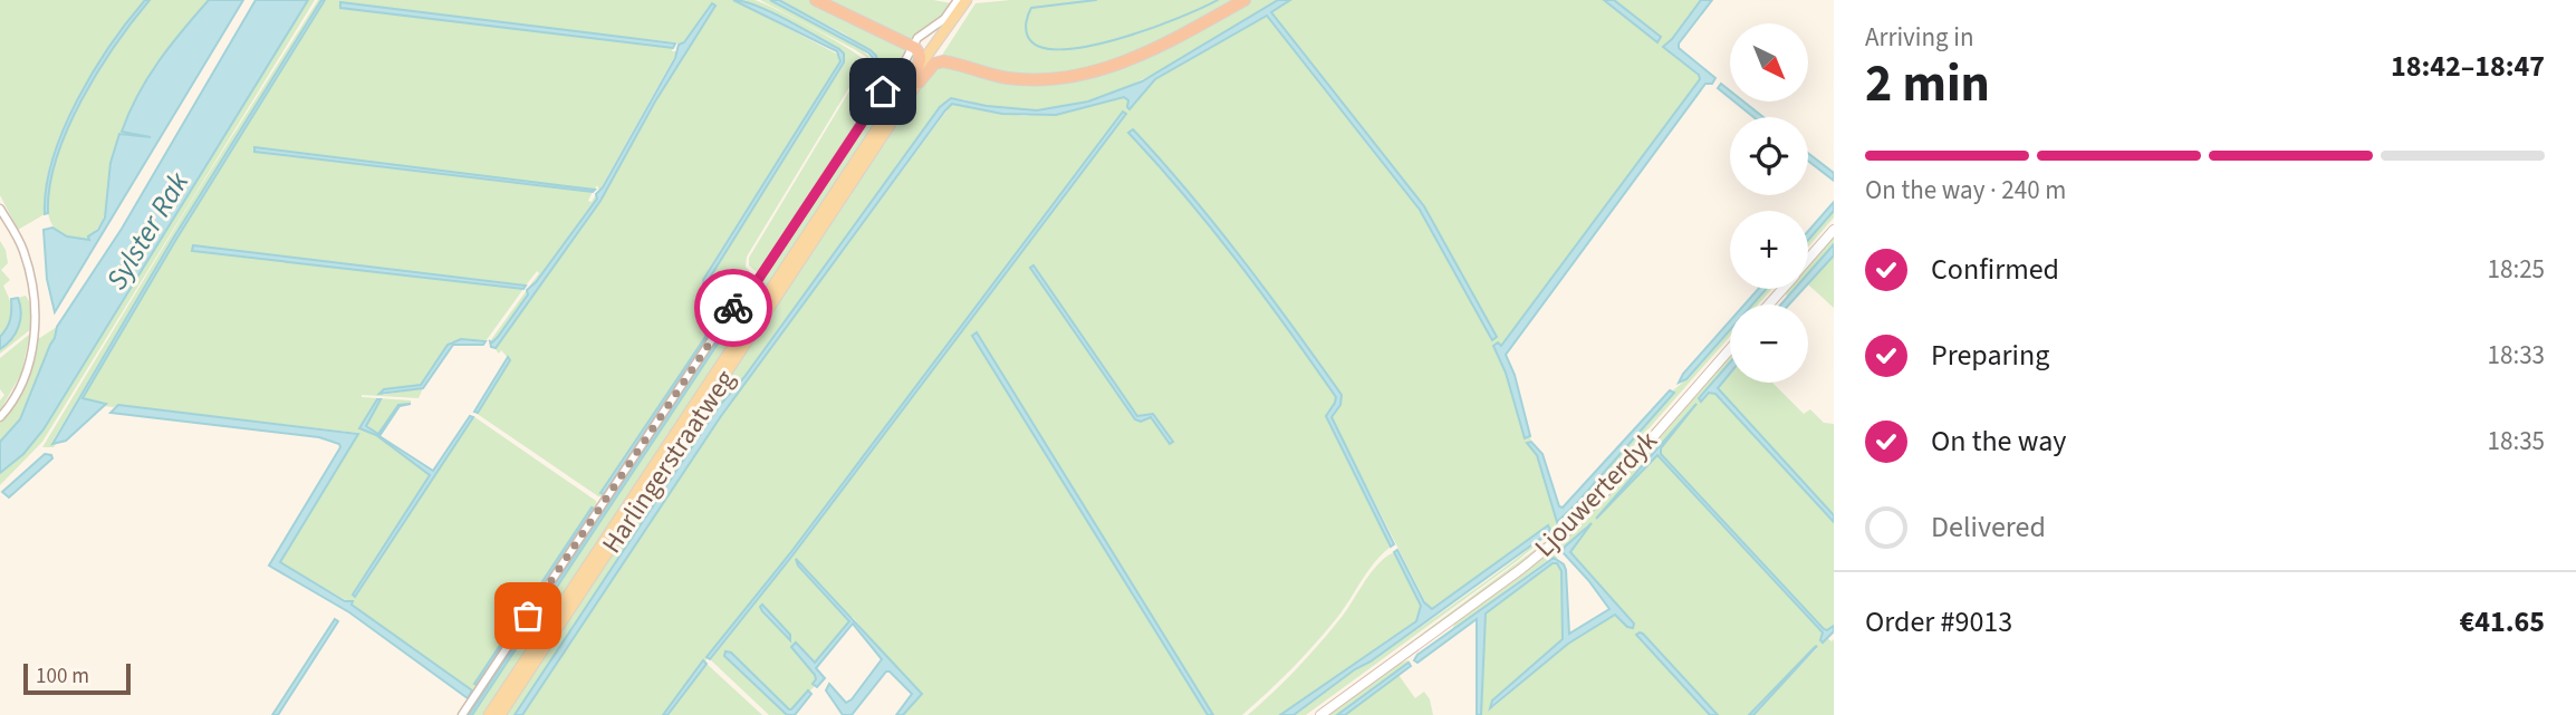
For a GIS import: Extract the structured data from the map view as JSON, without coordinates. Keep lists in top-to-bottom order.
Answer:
{
  "streets": {
    "main road": ["Harlingerstraatweg", "Ljouwerterdyk"]
  },
  "water": ["Sylster Rak"],
  "scale_bar": "100 m",
  "north": "bottom right",
  "page": {
    "heading": ["2 min", "Arriving in", "18:42–18:47"],
    "panel": ["Order #9013", "€41.65"],
    "map_buttons": ["+", "−"],
    "bar": "On the way · 240 m",
    "list": [
      ["Confirmed", "18:25"],
      ["Preparing", "18:33"],
      ["On the way", "18:35"],
      "Delivered"
    ],
    "scale": "100 m"
  }
}
